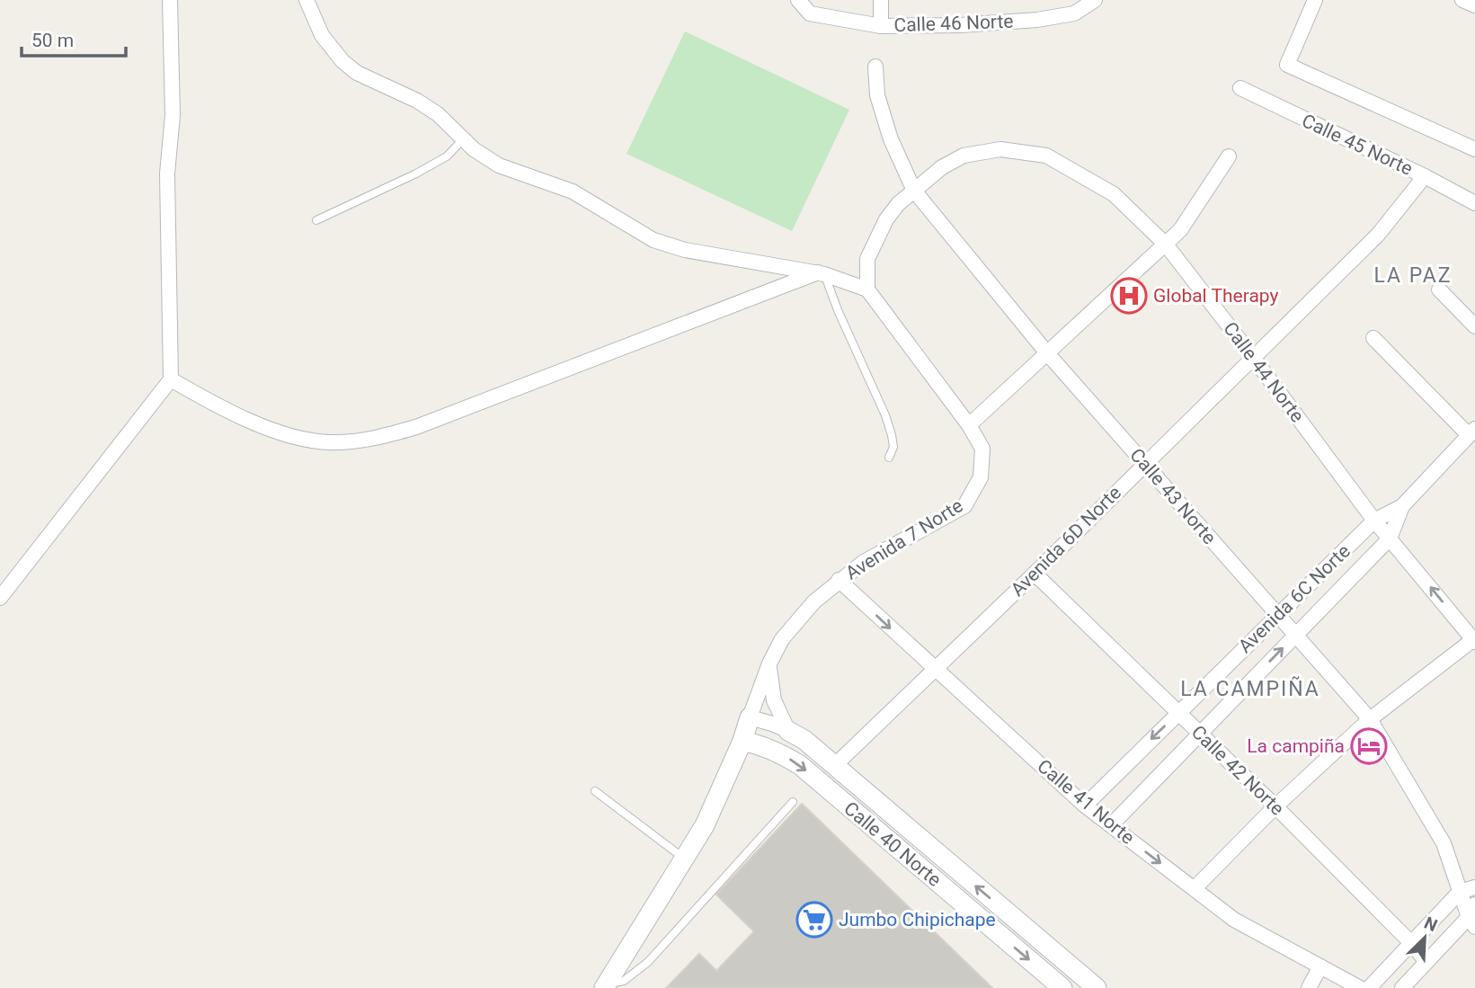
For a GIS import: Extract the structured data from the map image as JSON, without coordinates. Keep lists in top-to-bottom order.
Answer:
{
  "streets": {
    "street": [
      "Calle 46 Norte",
      "Calle 45 Norte",
      "Calle 44 Norte",
      "Calle 43 Norte",
      "Avenida 7 Norte",
      "Avenida 6D Norte",
      "Avenida 6C Norte",
      "Calle 42 Norte",
      "Calle 41 Norte",
      "Calle 40 Norte"
    ]
  },
  "crossings": [
    ["Calle 45 Norte", "Avenida 6D Norte"],
    ["Calle 44 Norte", "Calle 43 Norte"],
    ["Calle 44 Norte", "Avenida 7 Norte"],
    ["Calle 44 Norte", "Avenida 6D Norte"],
    ["Calle 44 Norte", "Avenida 6C Norte"],
    ["Calle 43 Norte", "Avenida 6D Norte"],
    ["Calle 43 Norte", "Avenida 6C Norte"],
    ["Avenida 7 Norte", "Calle 41 Norte"],
    ["Avenida 7 Norte", "Calle 40 Norte"],
    ["Avenida 6D Norte", "Calle 42 Norte"],
    ["Avenida 6D Norte", "Calle 41 Norte"],
    ["Avenida 6D Norte", "Calle 40 Norte"],
    ["Avenida 6C Norte", "Calle 42 Norte"],
    ["Avenida 6C Norte", "Calle 41 Norte"]
  ],
  "one_way": ["Calle 41 Norte"],
  "districts": ["LA PAZ", "LA CAMPIÑA"],
  "places": {
    "hospital": ["Global Therapy"],
    "hotel": ["La campiña"],
    "supermarket": ["Jumbo Chipichape"]
  },
  "scale_bar": "50 m",
  "north": "top right"
}
